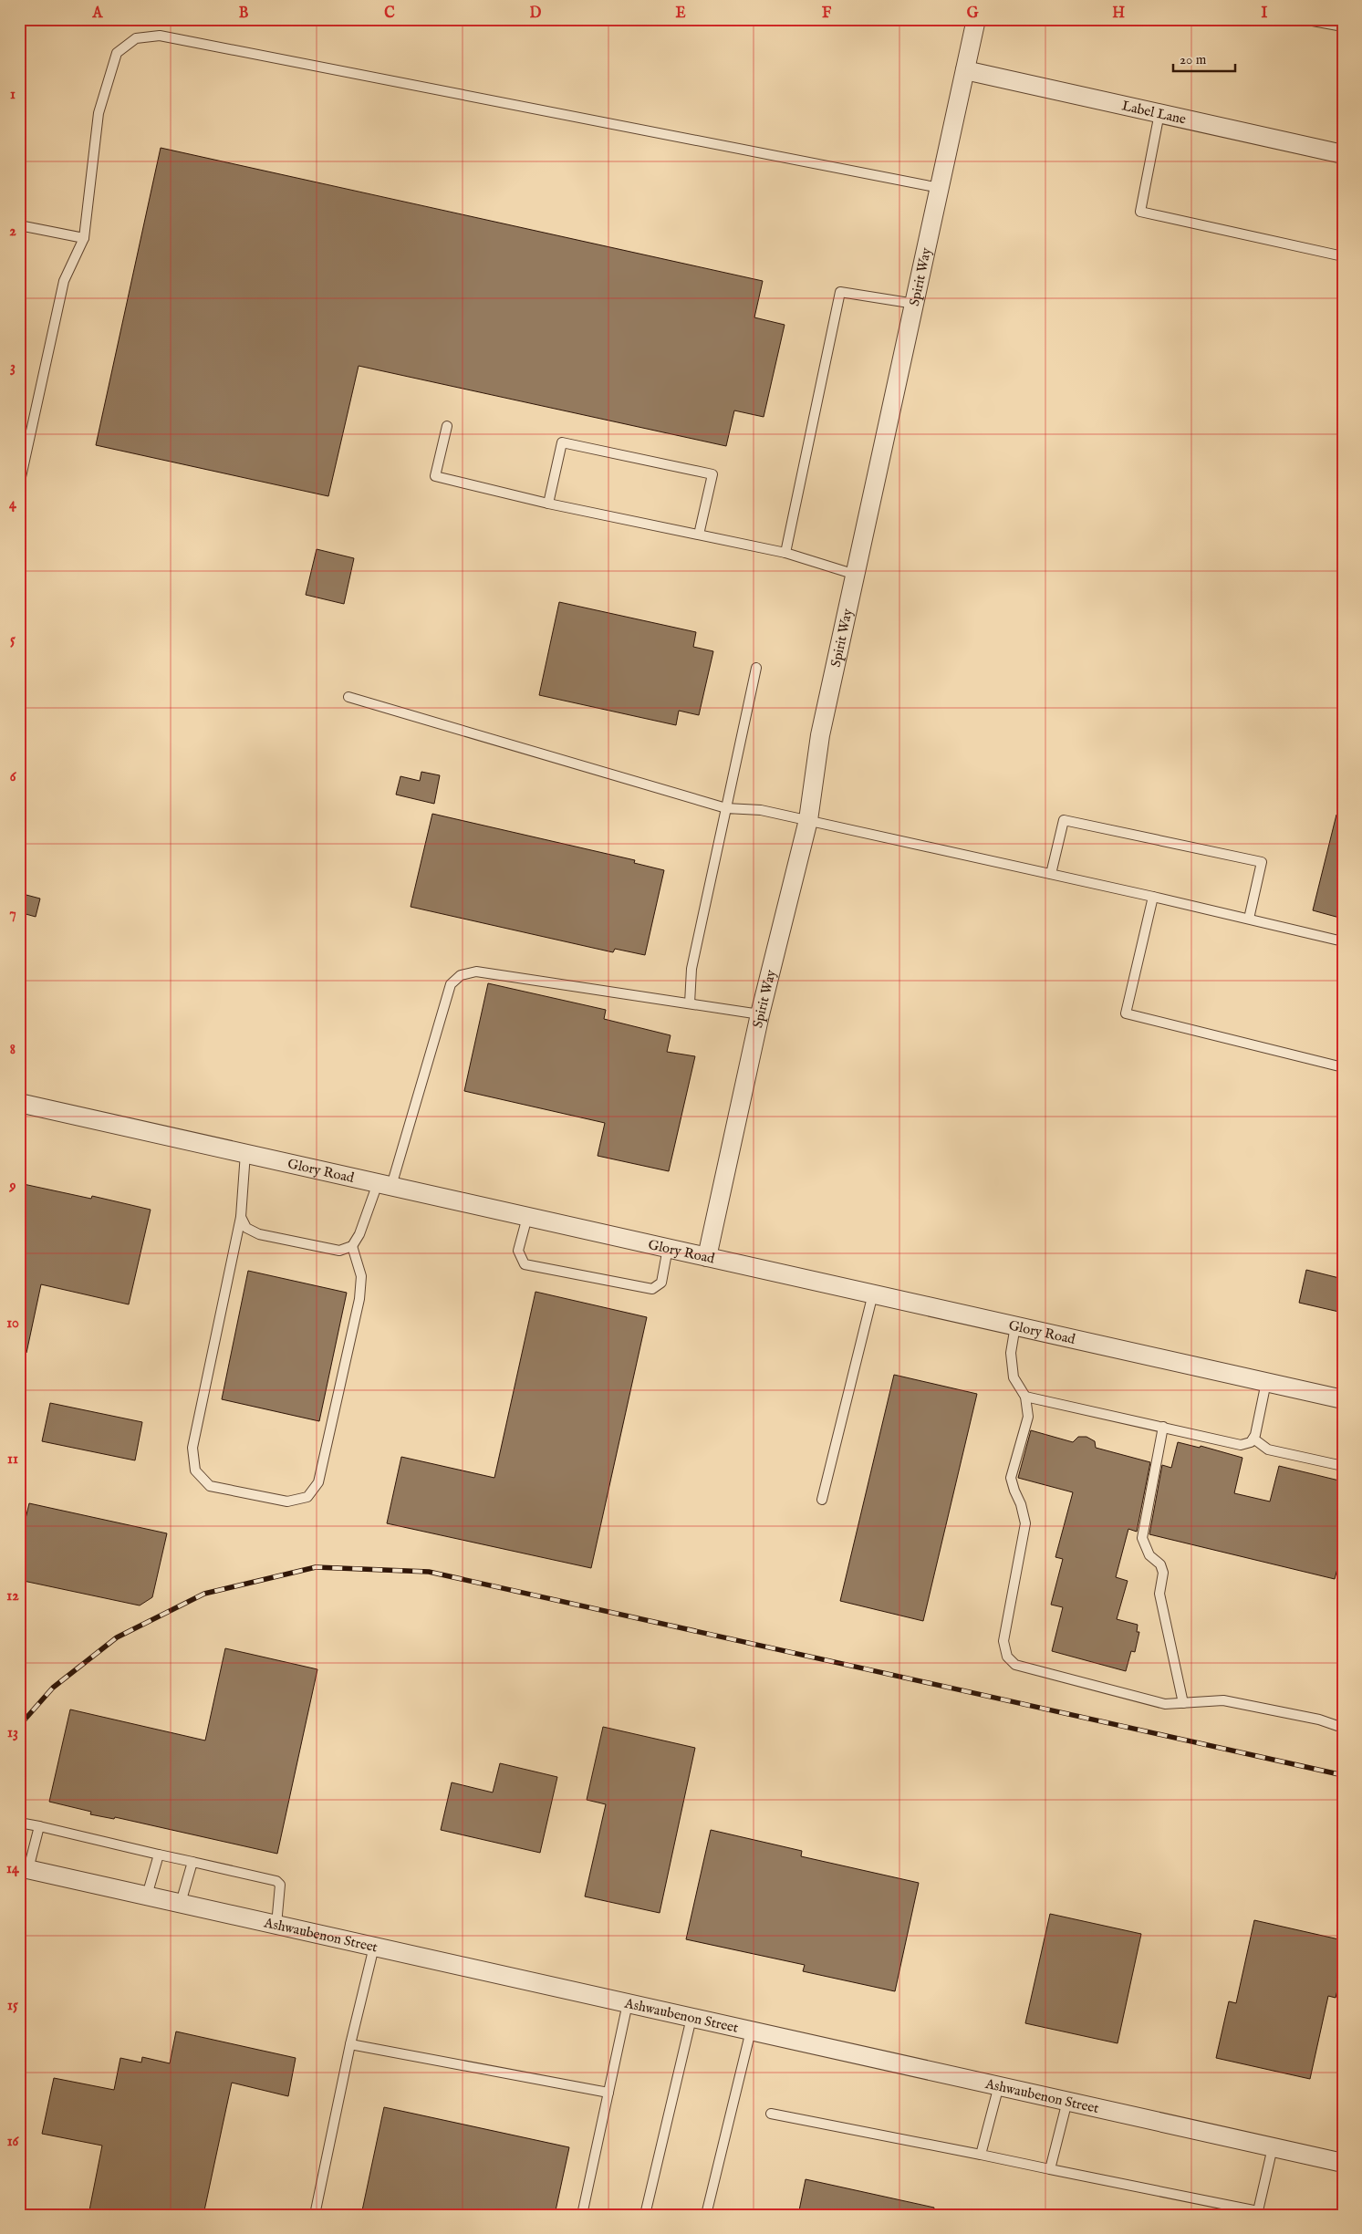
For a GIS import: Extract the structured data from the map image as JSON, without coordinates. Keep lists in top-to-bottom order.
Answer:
{
  "streets": {
    "street": [
      "Label Lane",
      "Spirit Way",
      "Glory Road",
      "Ashwaubenon Street"
    ]
  },
  "crossings": [
    ["Label Lane", "Spirit Way"],
    ["Spirit Way", "Glory Road"]
  ],
  "scale_bar": "20 m",
  "grid": {
    "columns": [
      "A",
      "B",
      "C",
      "D",
      "E",
      "F",
      "G",
      "H",
      "I"
    ],
    "rows": [
      "1",
      "2",
      "3",
      "4",
      "5",
      "6",
      "7",
      "8",
      "9",
      "10",
      "11",
      "12",
      "13",
      "14",
      "15",
      "16"
    ]
  }
}
